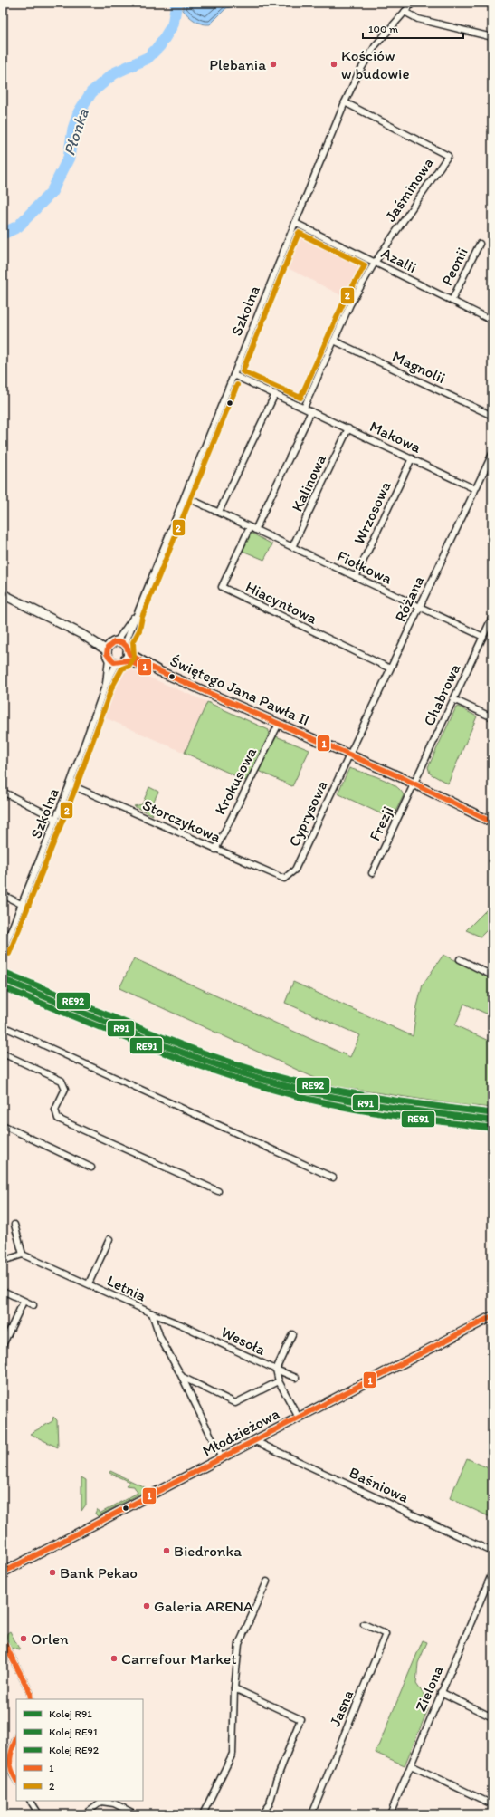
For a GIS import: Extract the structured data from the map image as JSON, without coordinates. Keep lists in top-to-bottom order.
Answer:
{
  "streets": {
    "street": [
      "Jaśminowa",
      "Azalii",
      "Peonii",
      "Szkolna",
      "Magnolii",
      "Makowa",
      "Kalinowa",
      "Wrzosowa",
      "Fiołkowa",
      "Różana",
      "Hiacyntowa",
      "Świętego Jana Pawła II",
      "Chabrowa",
      "Krokusowa",
      "Cyprysowa",
      "Storczykowa",
      "Frezji",
      "Letnia",
      "Wesoła",
      "Młodzieżowa",
      "Baśniowa",
      "Zielona",
      "Jasna"
    ]
  },
  "crossings": [
    ["Jaśminowa", "Azalii"],
    ["Jaśminowa", "Szkolna"],
    ["Azalii", "Peonii"],
    ["Azalii", "Szkolna"],
    ["Szkolna", "Makowa"],
    ["Szkolna", "Fiołkowa"],
    ["Szkolna", "Świętego Jana Pawła II"],
    ["Szkolna", "Storczykowa"],
    ["Makowa", "Kalinowa"],
    ["Makowa", "Wrzosowa"],
    ["Makowa", "Różana"],
    ["Kalinowa", "Fiołkowa"],
    ["Wrzosowa", "Fiołkowa"],
    ["Fiołkowa", "Różana"],
    ["Fiołkowa", "Hiacyntowa"],
    ["Fiołkowa", "Chabrowa"],
    ["Różana", "Hiacyntowa"],
    ["Różana", "Świętego Jana Pawła II"],
    ["Różana", "Cyprysowa"],
    ["Świętego Jana Pawła II", "Chabrowa"],
    ["Świętego Jana Pawła II", "Krokusowa"],
    ["Świętego Jana Pawła II", "Cyprysowa"],
    ["Świętego Jana Pawła II", "Frezji"],
    ["Chabrowa", "Frezji"],
    ["Krokusowa", "Storczykowa"],
    ["Cyprysowa", "Storczykowa"],
    ["Letnia", "Wesoła"],
    ["Letnia", "Młodzieżowa"],
    ["Wesoła", "Młodzieżowa"],
    ["Młodzieżowa", "Baśniowa"]
  ],
  "water": ["Płonka"],
  "places": [
    "Plebania",
    "Kościów w budowie",
    "Biedronka",
    "Bank Pekao",
    "Galeria ARENA",
    "Orlen",
    "Carrefour Market"
  ],
  "lines": [
    "transit line 2",
    "transit line 1",
    "rail line RE92",
    "rail line R91",
    "rail line RE91"
  ],
  "legend": [
    "Kolej R91",
    "Kolej RE91",
    "Kolej RE92",
    "1",
    "2"
  ],
  "scale_bar": "100 m"
}
